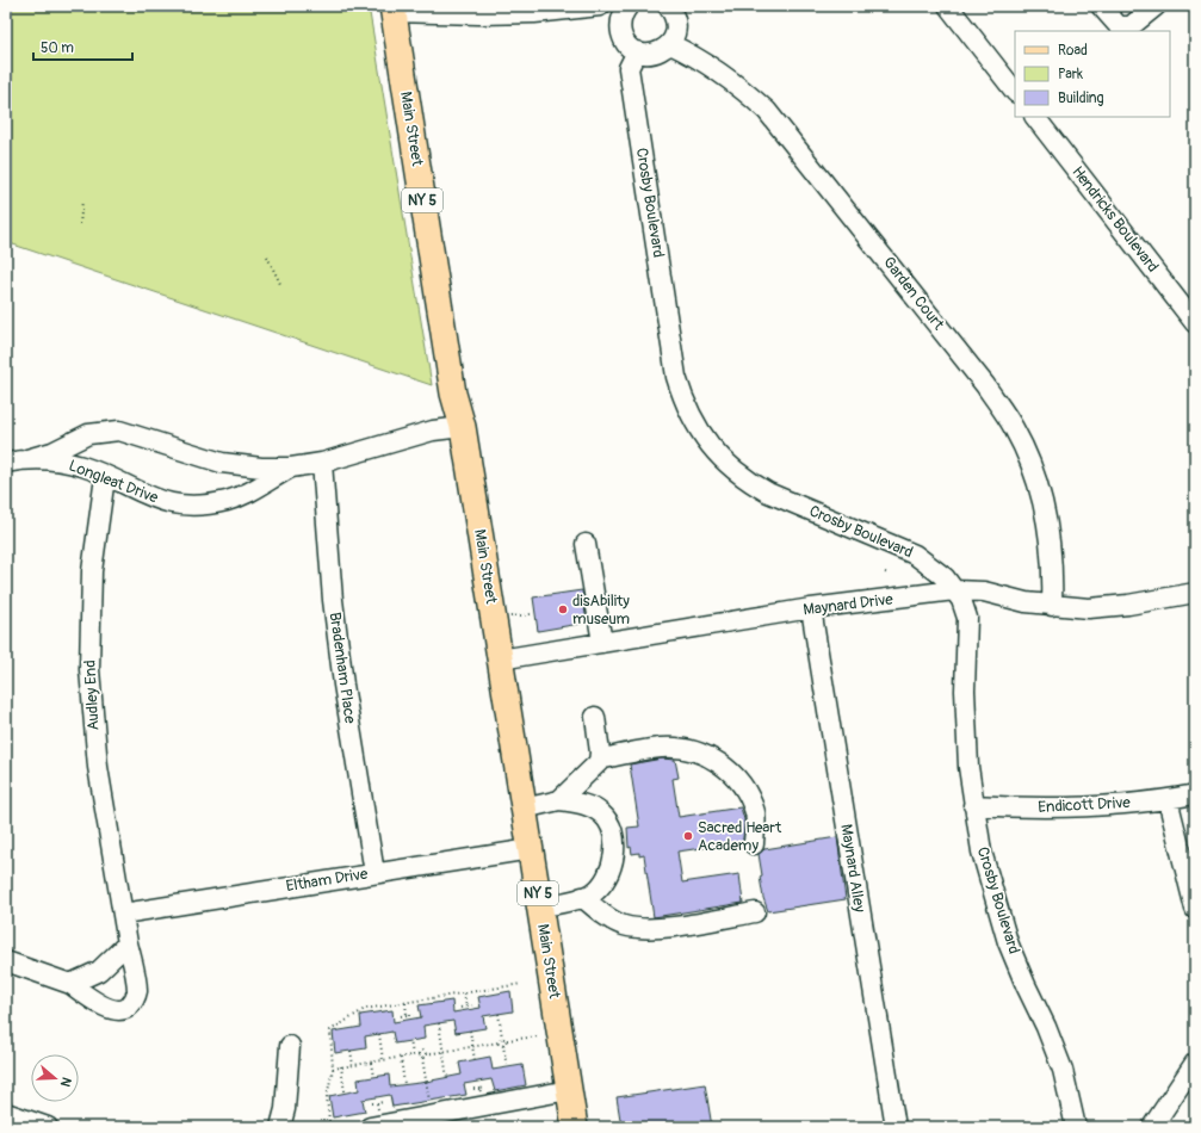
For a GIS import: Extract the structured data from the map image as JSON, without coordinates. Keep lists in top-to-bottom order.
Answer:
{
  "streets": {
    "main road": ["Main Street", "NY 5"],
    "street": [
      "Crosby Boulevard",
      "Hendricks Boulevard",
      "Garden Court",
      "Longleat Drive",
      "Maynard Drive",
      "Bradenham Place",
      "Audley End",
      "Endicott Drive",
      "Maynard Alley",
      "Eltham Drive"
    ]
  },
  "crossings": [
    ["Main Street", "Longleat Drive"],
    ["Main Street", "Maynard Drive"],
    ["Main Street", "Eltham Drive"],
    ["Crosby Boulevard", "Maynard Drive"],
    ["Crosby Boulevard", "Endicott Drive"],
    ["Garden Court", "Maynard Drive"],
    ["Longleat Drive", "Bradenham Place"],
    ["Longleat Drive", "Audley End"],
    ["Maynard Drive", "Maynard Alley"],
    ["Bradenham Place", "Eltham Drive"],
    ["Audley End", "Eltham Drive"]
  ],
  "places": ["disAbility museum", "Sacred Heart Academy"],
  "legend": ["Road", "Park", "Building"],
  "scale_bar": "50 m",
  "north": "right"
}
